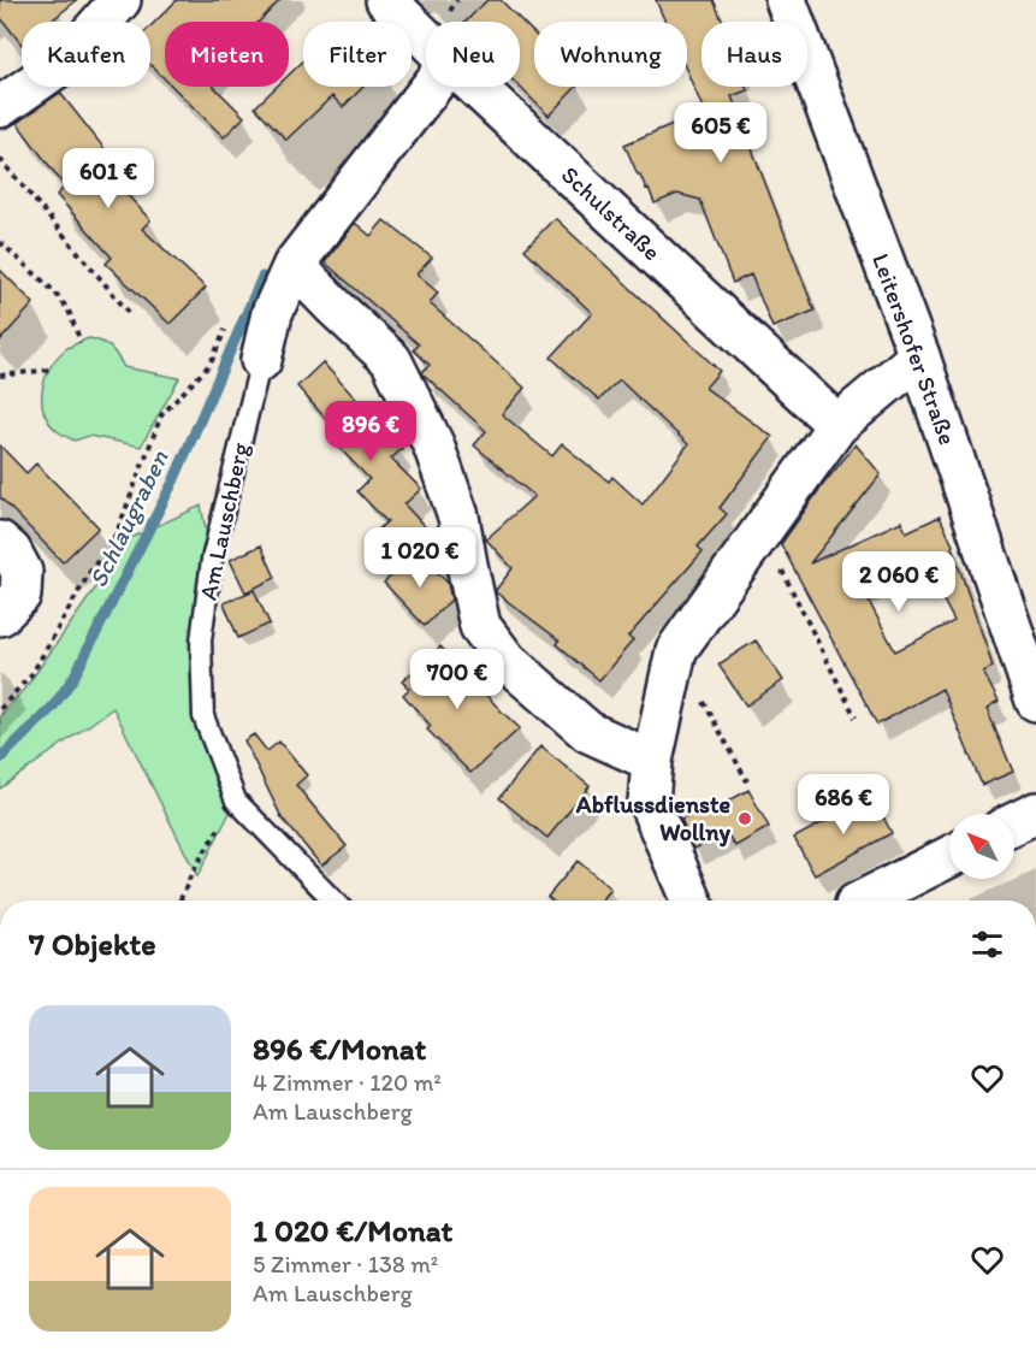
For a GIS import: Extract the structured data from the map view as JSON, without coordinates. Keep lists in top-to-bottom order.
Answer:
{
  "streets": {
    "street": ["Schulstraße", "Leitershofer Straße", "Am Lauschberg"]
  },
  "water": ["Schlaugraben"],
  "places": ["Abflussdienste Wollny"],
  "north": "top left",
  "page": {
    "chip": [
      "Kaufen",
      "Mieten",
      "Filter",
      "Neu",
      "Wohnung",
      "Haus"
    ],
    "price": [
      "605 €",
      "601 €",
      "896 €",
      "1 020 €",
      "2 060 €",
      "700 €",
      "686 €"
    ],
    "heading": "7 Objekte",
    "list": [
      {
        "name": "896 €/Monat",
        "note": "4 Zimmer · 120 m² · Am Lauschberg"
      },
      {
        "name": "1 020 €/Monat",
        "note": "5 Zimmer · 138 m² · Am Lauschberg"
      }
    ]
  }
}
